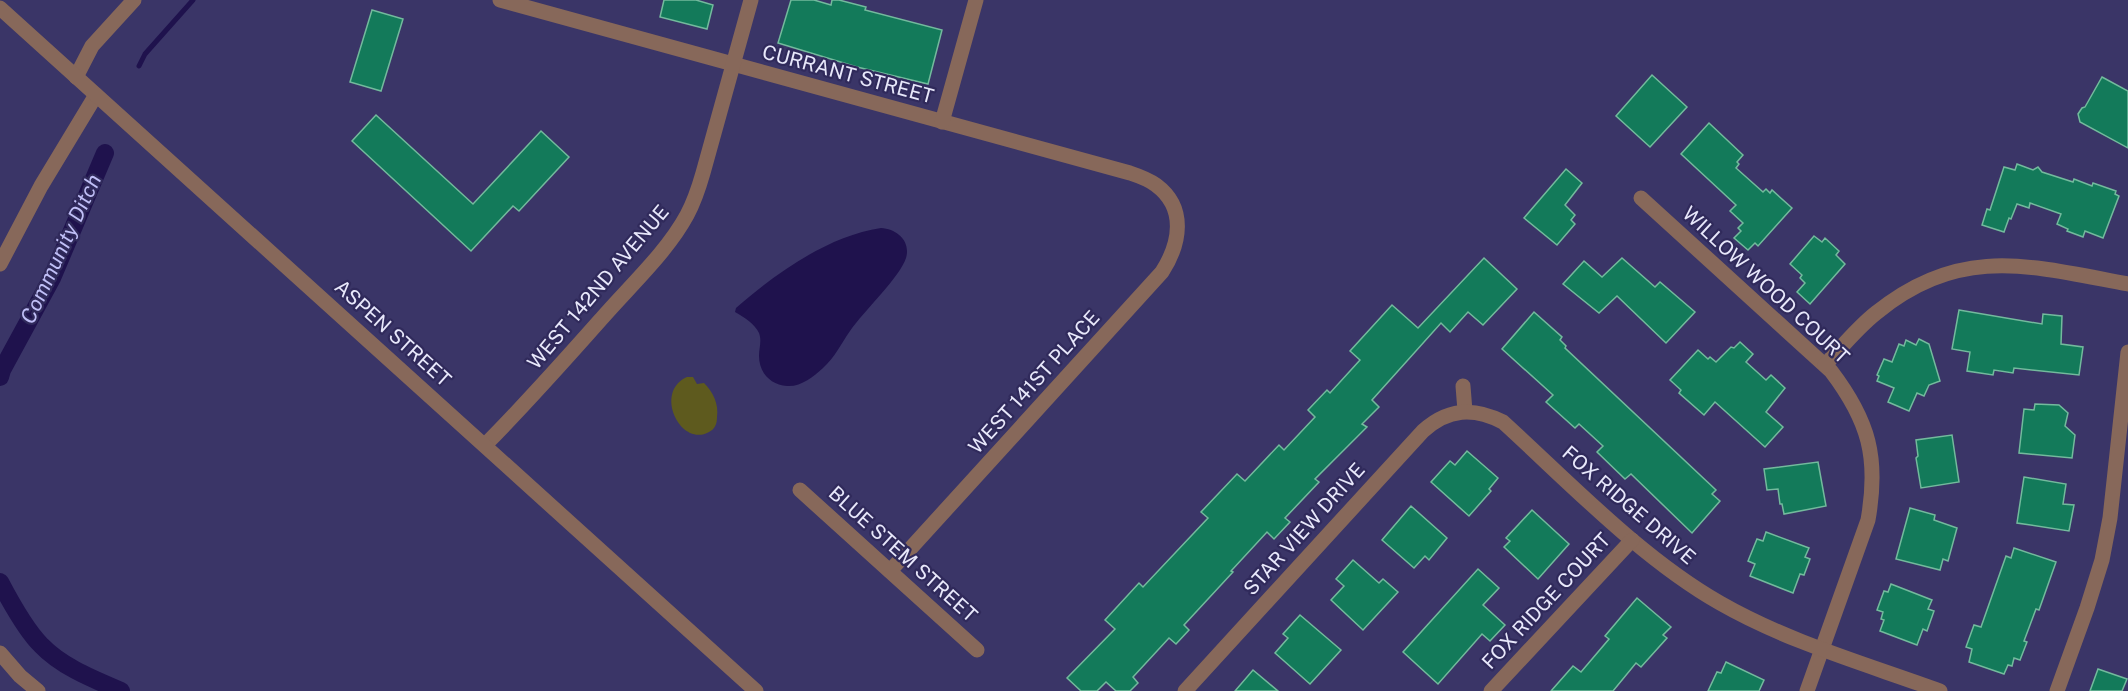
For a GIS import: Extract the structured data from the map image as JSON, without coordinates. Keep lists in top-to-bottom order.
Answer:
{
  "streets": {
    "street": [
      "CURRANT STREET",
      "WILLOW WOOD COURT",
      "WEST 142ND AVENUE",
      "ASPEN STREET",
      "WEST 141ST PLACE",
      "FOX RIDGE DRIVE",
      "STAR VIEW DRIVE",
      "BLUE STEM STREET",
      "FOX RIDGE COURT"
    ]
  },
  "crossings": [
    ["CURRANT STREET", "WEST 142ND AVENUE"],
    ["CURRANT STREET", "WEST 141ST PLACE"],
    ["WILLOW WOOD COURT", "FOX RIDGE DRIVE"],
    ["WEST 142ND AVENUE", "ASPEN STREET"],
    ["WEST 141ST PLACE", "BLUE STEM STREET"],
    ["FOX RIDGE DRIVE", "STAR VIEW DRIVE"],
    ["FOX RIDGE DRIVE", "FOX RIDGE COURT"]
  ],
  "water": ["Community Ditch"]
}
